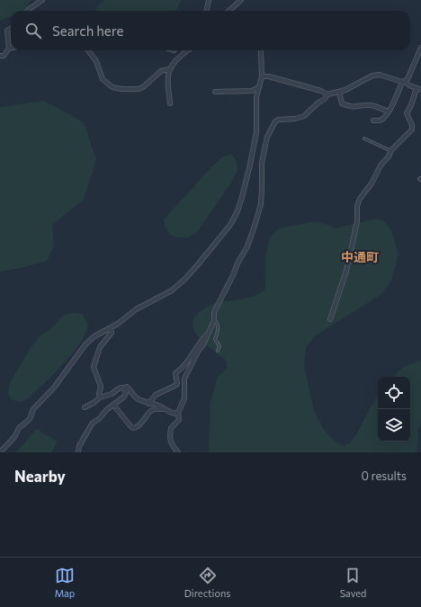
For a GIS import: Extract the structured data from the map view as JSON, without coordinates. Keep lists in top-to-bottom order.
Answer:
{
  "districts": ["中通町"],
  "page": {
    "search": "Search here",
    "heading": ["Nearby", "0 results"],
    "nav": ["Map", "Directions", "Saved"]
  }
}
